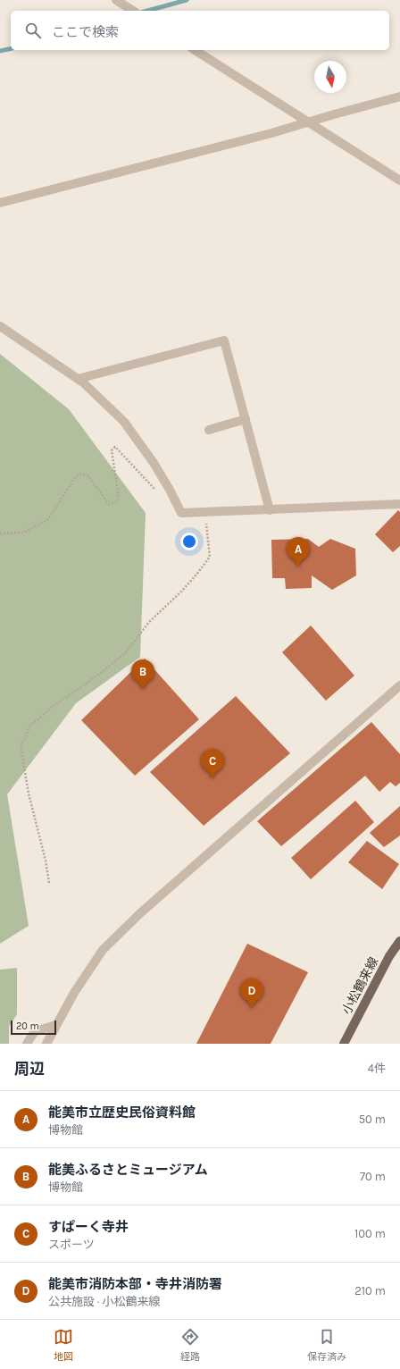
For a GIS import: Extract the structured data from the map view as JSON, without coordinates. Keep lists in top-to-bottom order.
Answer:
{
  "streets": {
    "main road": ["小松鶴来線"]
  },
  "scale_bar": "20 m",
  "north": "bottom",
  "page": {
    "search": "ここで検索",
    "pins": [
      "A",
      "B",
      "C",
      "D"
    ],
    "scale": "20 m",
    "heading": ["周辺", "4件"],
    "list": [
      {
        "mark": "A",
        "name": "能美市立歴史民俗資料館",
        "note": "博物館",
        "value": "50 m"
      },
      {
        "mark": "B",
        "name": "能美ふるさとミュージアム",
        "note": "博物館",
        "value": "70 m"
      },
      {
        "mark": "C",
        "name": "すぱーく寺井",
        "note": "スポーツ",
        "value": "100 m"
      },
      {
        "mark": "D",
        "name": "能美市消防本部・寺井消防署",
        "note": "公共施設 · 小松鶴来線",
        "value": "210 m"
      }
    ],
    "nav": ["地図", "経路", "保存済み"]
  }
}
